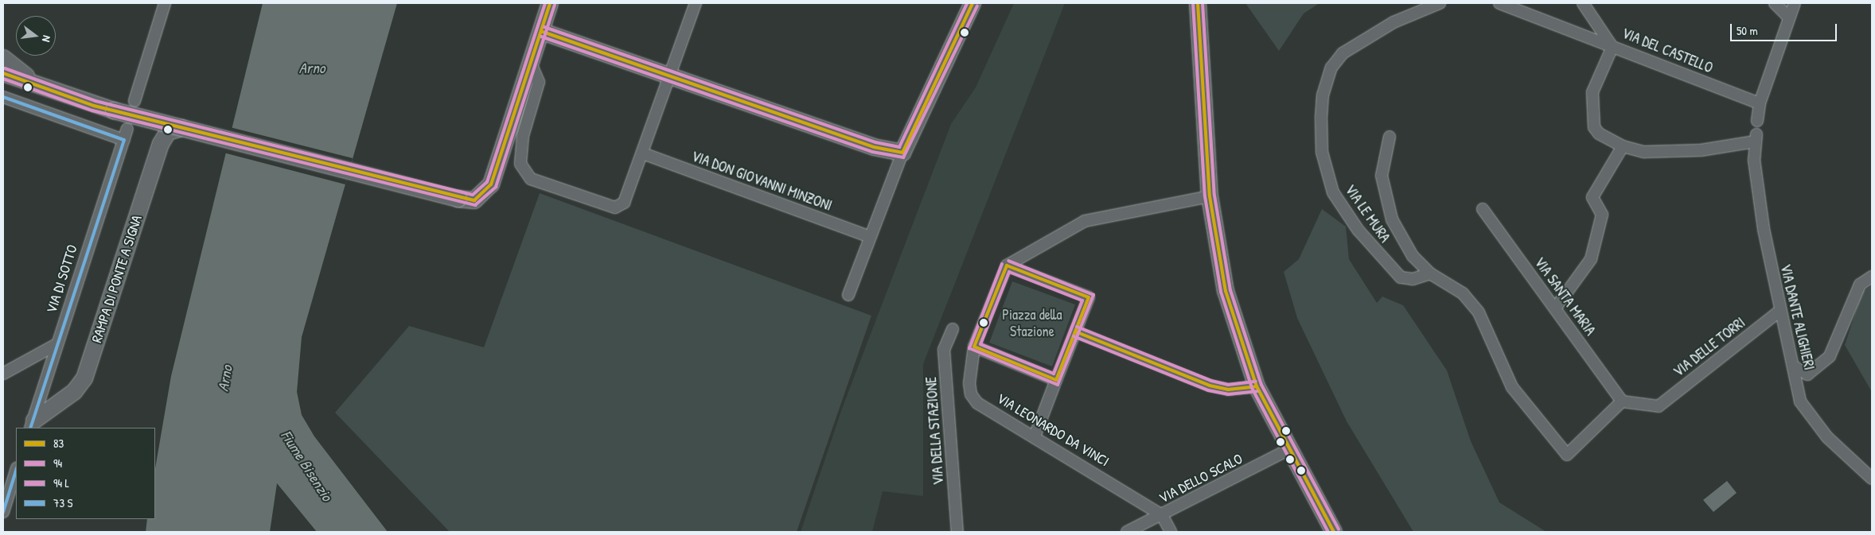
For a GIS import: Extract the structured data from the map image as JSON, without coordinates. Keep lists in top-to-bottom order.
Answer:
{
  "streets": {
    "main road": ["RAMPA DI PONTE A SIGNA"],
    "street": [
      "VIA DEL CASTELLO",
      "VIA DON GIOVANNI MINZONI",
      "VIA LE MURA",
      "VIA DI SOTTO",
      "VIA SANTA MARIA",
      "VIA DANTE ALIGHIERI",
      "VIA DELLE TORRI",
      "VIA LEONARDO DA VINCI",
      "VIA DELLA STAZIONE",
      "VIA DELLO SCALO"
    ]
  },
  "crossings": [
    ["VIA DI SOTTO", "RAMPA DI PONTE A SIGNA"],
    ["VIA SANTA MARIA", "VIA DELLE TORRI"],
    ["VIA DANTE ALIGHIERI", "VIA DELLE TORRI"],
    ["VIA LEONARDO DA VINCI", "VIA DELLO SCALO"]
  ],
  "water": ["Arno", "Fiume Bisenzio"],
  "parks": ["Piazza della Stazione"],
  "lines": ["transit line 83", "transit line 94"],
  "legend": [
    "83",
    "94",
    "94 L",
    "73 S"
  ],
  "scale_bar": "50 m",
  "north": "right"
}
